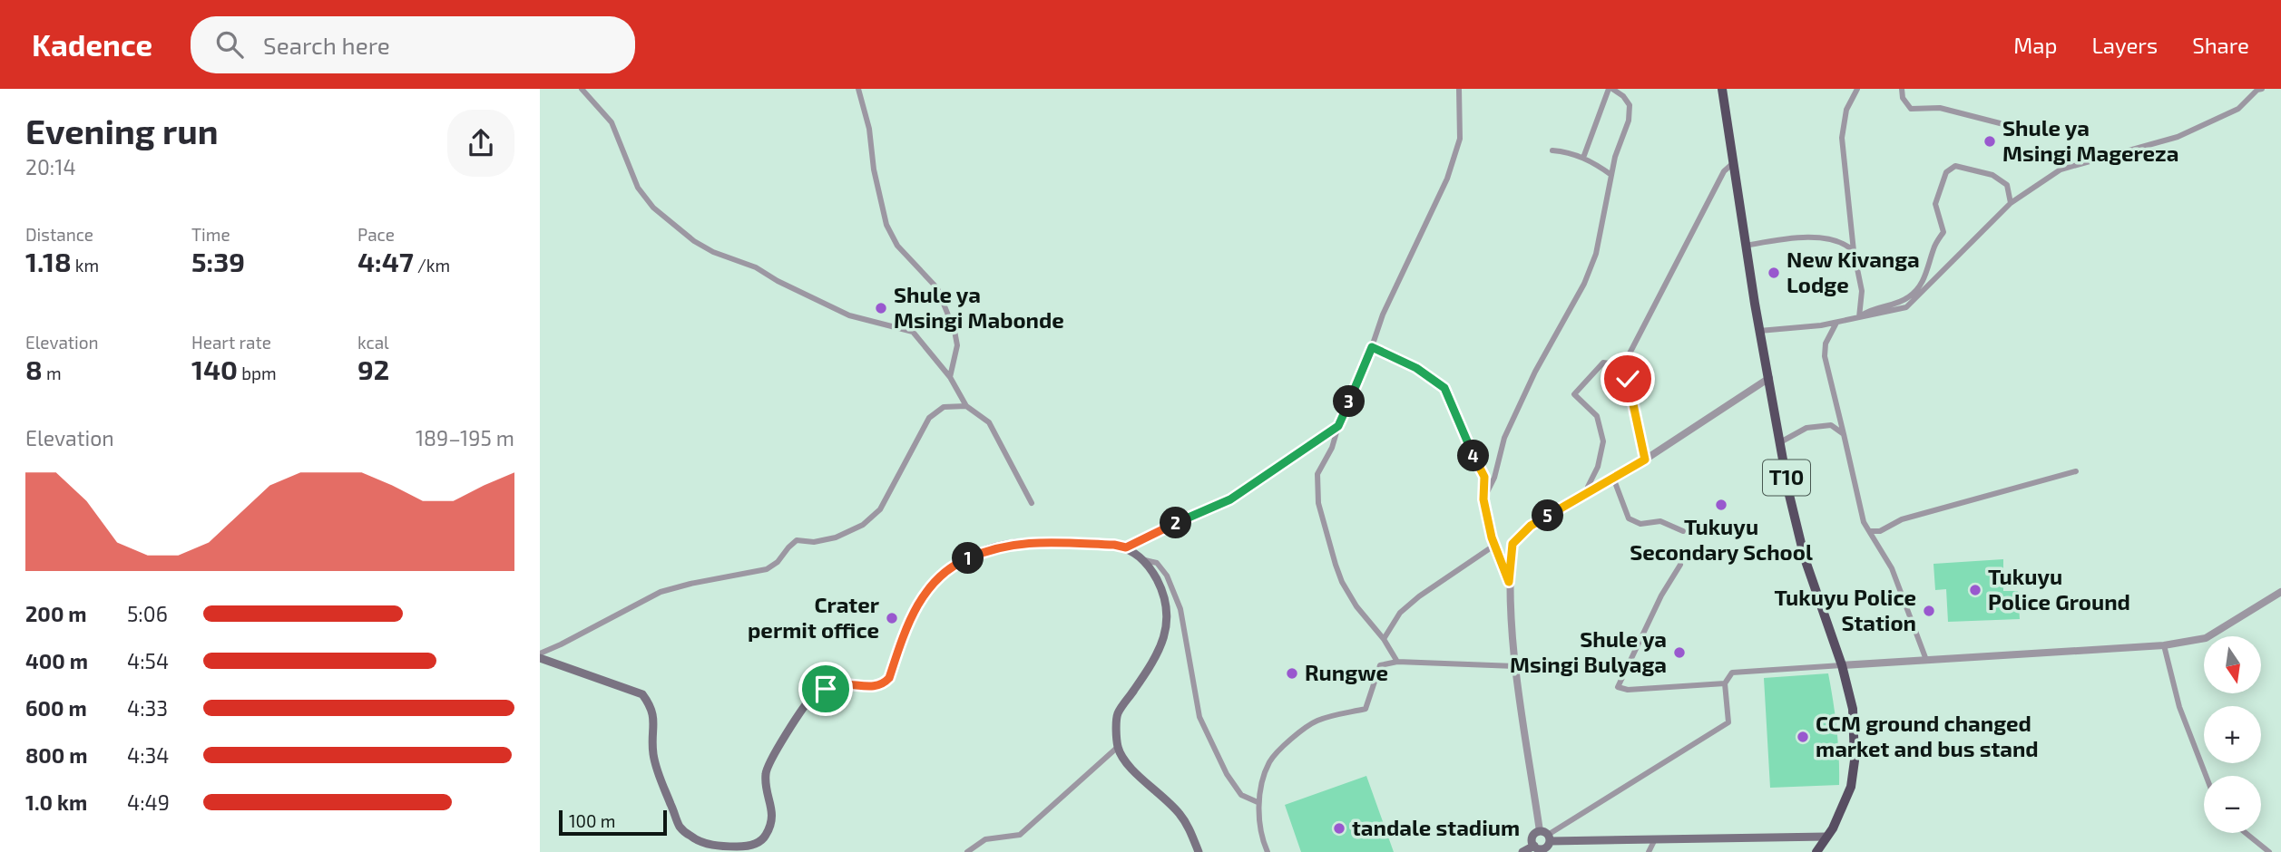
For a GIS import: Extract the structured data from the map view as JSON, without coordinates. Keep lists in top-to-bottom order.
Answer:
{
  "streets": {
    "highway": ["T10"]
  },
  "places": [
    "Shule ya Msingi Magereza",
    "New Kivanga Lodge",
    "Shule ya Msingi Mabonde",
    "Tukuyu Secondary School",
    "Tukuyu Police Ground",
    "Tukuyu Police Station",
    "Crater permit office",
    "Shule ya Msingi Bulyaga",
    "Rungwe",
    "CCM ground changed market and bus stand",
    "tandale stadium"
  ],
  "scale_bar": "100 m",
  "north": "bottom",
  "page": {
    "header": "Kadence",
    "search": "Search here",
    "nav": ["Map", "Layers", "Share"],
    "heading": ["Evening run", "20:14"],
    "stats": [
      ["Distance", "1.18 km"],
      ["Time", "5:39"],
      ["Pace", "4:47 /km"],
      ["Elevation", "8 m"],
      ["Heart rate", "140 bpm"],
      ["kcal", "92"]
    ],
    "pins": [
      "3",
      "4",
      "5",
      "2",
      "1"
    ],
    "chart": ["Elevation", "189–195 m"],
    "list": [
      {
        "name": "200 m",
        "note": "5:06"
      },
      {
        "name": "400 m",
        "note": "4:54"
      },
      {
        "name": "600 m",
        "note": "4:33"
      },
      {
        "name": "800 m",
        "note": "4:34"
      },
      {
        "name": "1.0 km",
        "note": "4:49"
      }
    ],
    "map_buttons": ["+", "−"],
    "scale": "100 m"
  }
}
